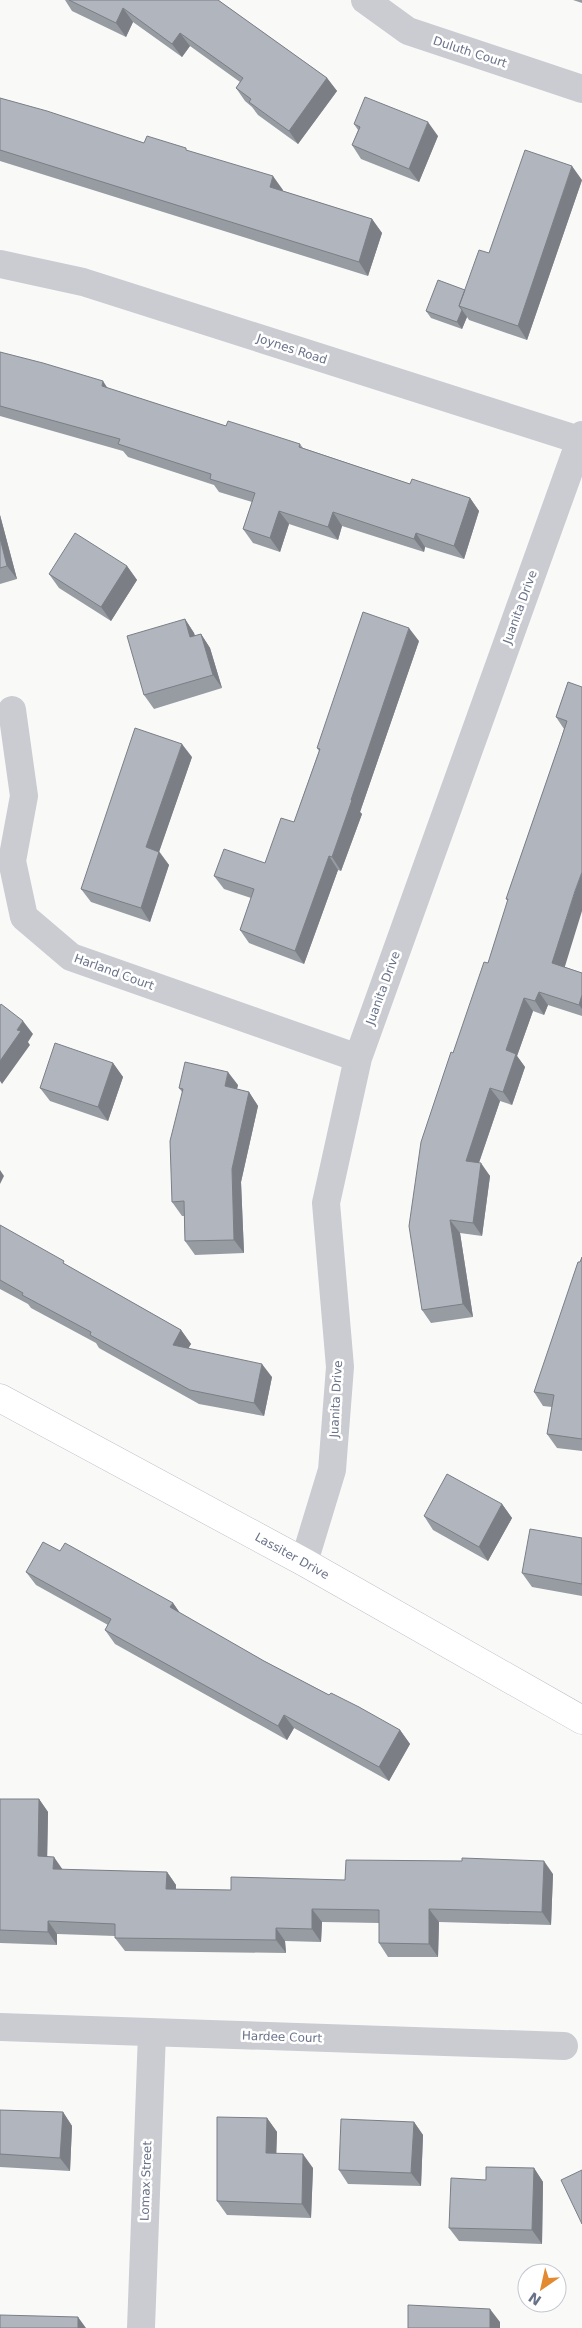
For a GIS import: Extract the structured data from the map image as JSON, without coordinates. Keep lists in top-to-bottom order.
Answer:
{
  "streets": {
    "street": [
      "Duluth Court",
      "Joynes Road",
      "Juanita Drive",
      "Harland Court",
      "Lassiter Drive",
      "Hardee Court",
      "Lomax Street"
    ]
  },
  "crossings": [
    ["Joynes Road", "Juanita Drive"],
    ["Juanita Drive", "Harland Court"],
    ["Juanita Drive", "Lassiter Drive"],
    ["Hardee Court", "Lomax Street"]
  ],
  "north": "bottom left"
}
